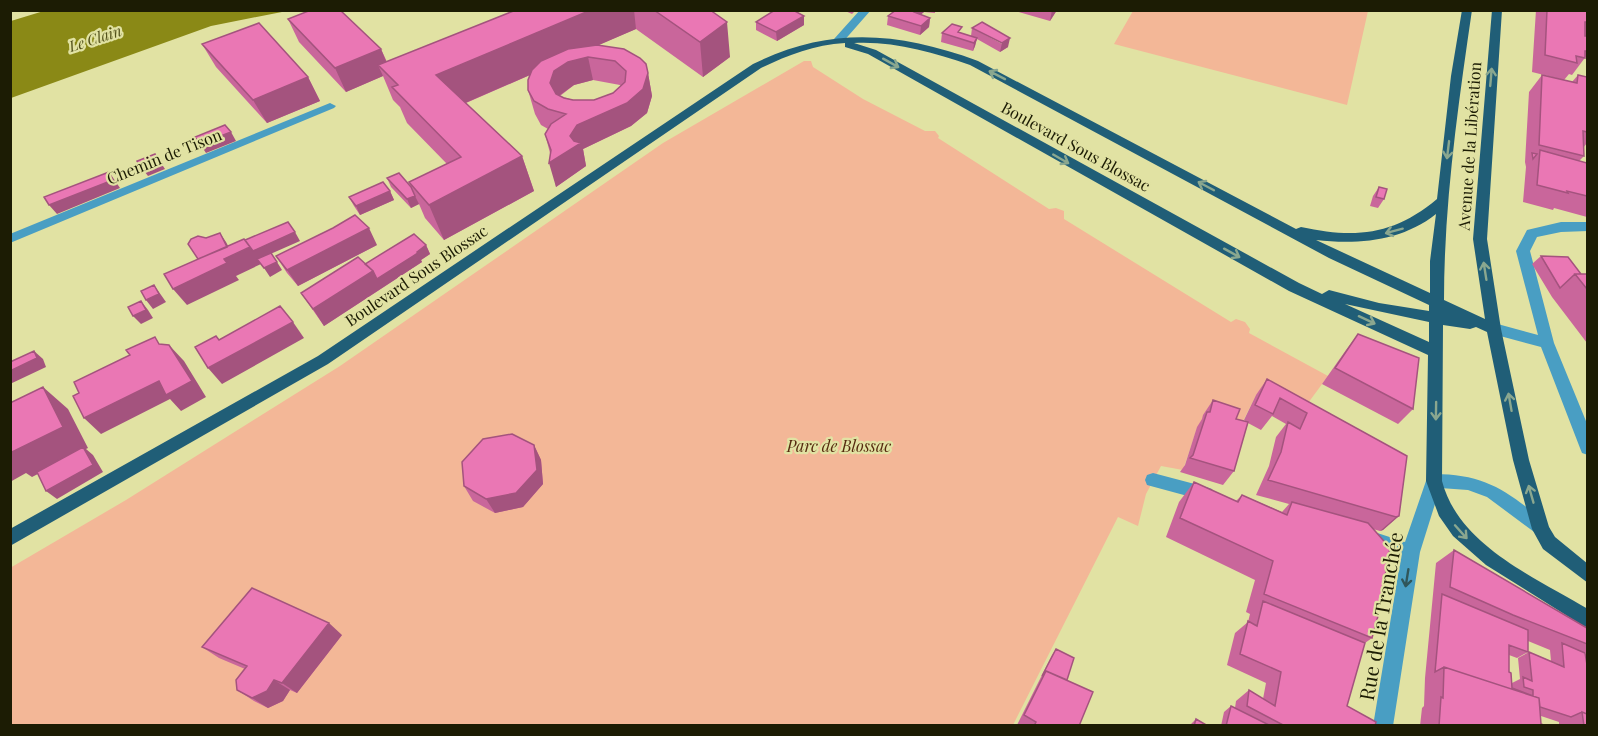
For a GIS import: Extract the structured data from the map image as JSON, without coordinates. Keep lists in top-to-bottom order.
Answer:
{
  "streets": {
    "main road": ["Boulevard Sous Blossac", "Avenue de la Libération"],
    "street": ["Chemin de Tison", "Rue de la Tranchée"]
  },
  "crossings": [
    ["Boulevard Sous Blossac", "Avenue de la Libération"],
    ["Avenue de la Libération", "Rue de la Tranchée"]
  ],
  "one_way": ["Rue de la Tranchée"],
  "water": ["Le Clain"],
  "parks": ["Parc de Blossac"]
}
